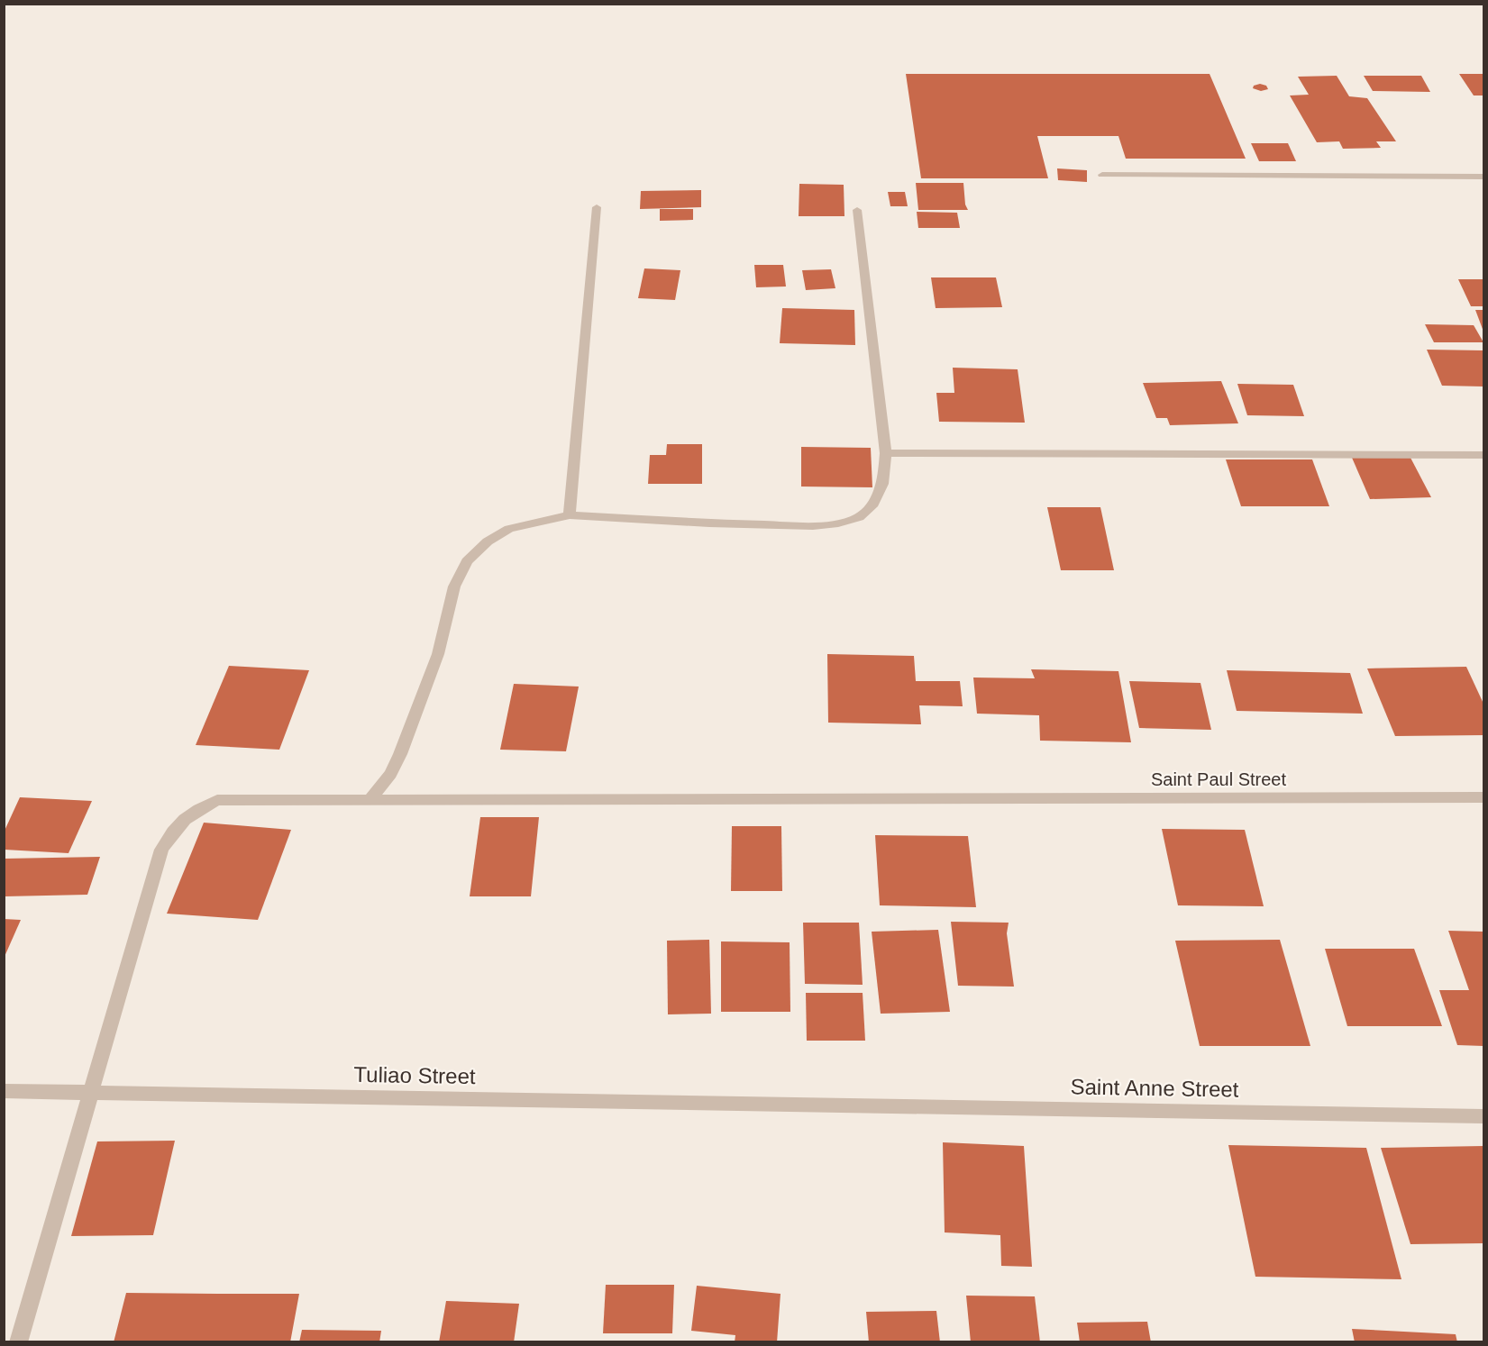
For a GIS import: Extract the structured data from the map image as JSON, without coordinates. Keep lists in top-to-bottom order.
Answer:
{
  "streets": {
    "street": ["Saint Paul Street", "Tuliao Street", "Saint Anne Street"]
  },
  "crossings": [
    ["Saint Paul Street", "Tuliao Street"],
    ["Tuliao Street", "Saint Anne Street"]
  ]
}
